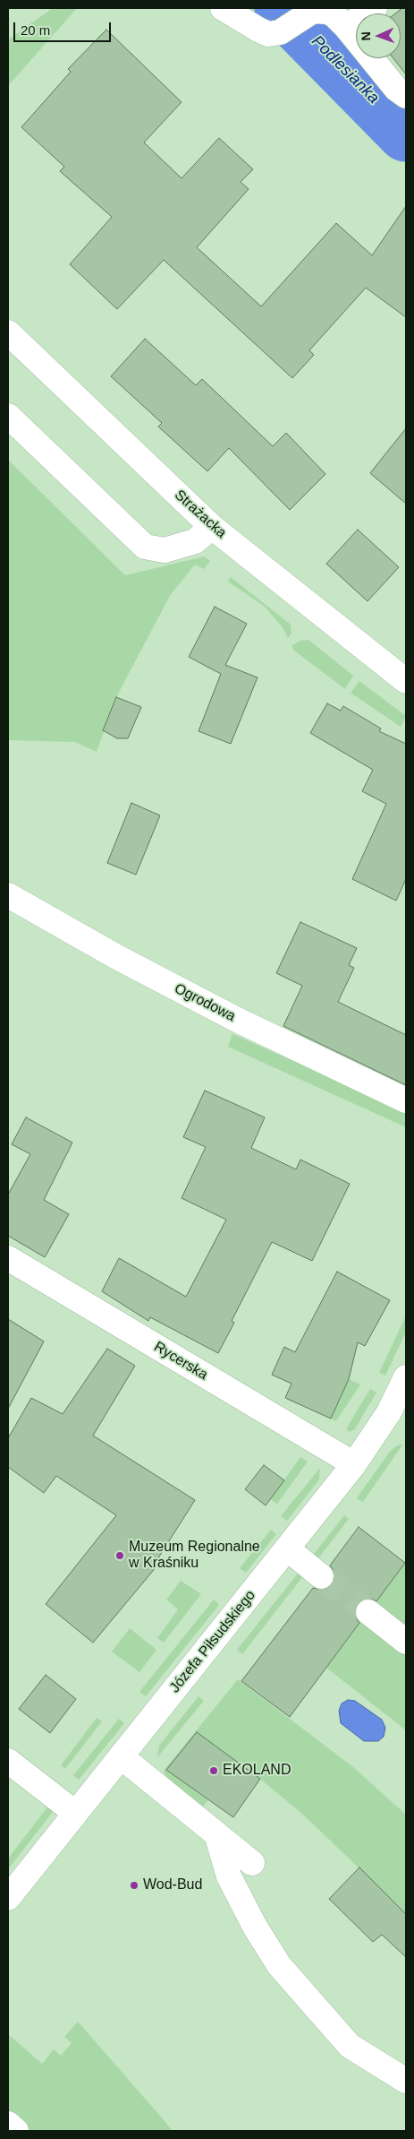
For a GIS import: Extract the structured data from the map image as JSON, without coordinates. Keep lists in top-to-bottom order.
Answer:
{
  "streets": {
    "street": [
      "Strażacka",
      "Ogrodowa",
      "Rycerska",
      "Józefa Piłsudskiego"
    ]
  },
  "crossings": [
    ["Rycerska", "Józefa Piłsudskiego"]
  ],
  "water": ["Podlesianka"],
  "places": ["Muzeum Regionalne w Kraśniku", "EKOLAND", "Wod-Bud"],
  "scale_bar": "20 m",
  "north": "left"
}
